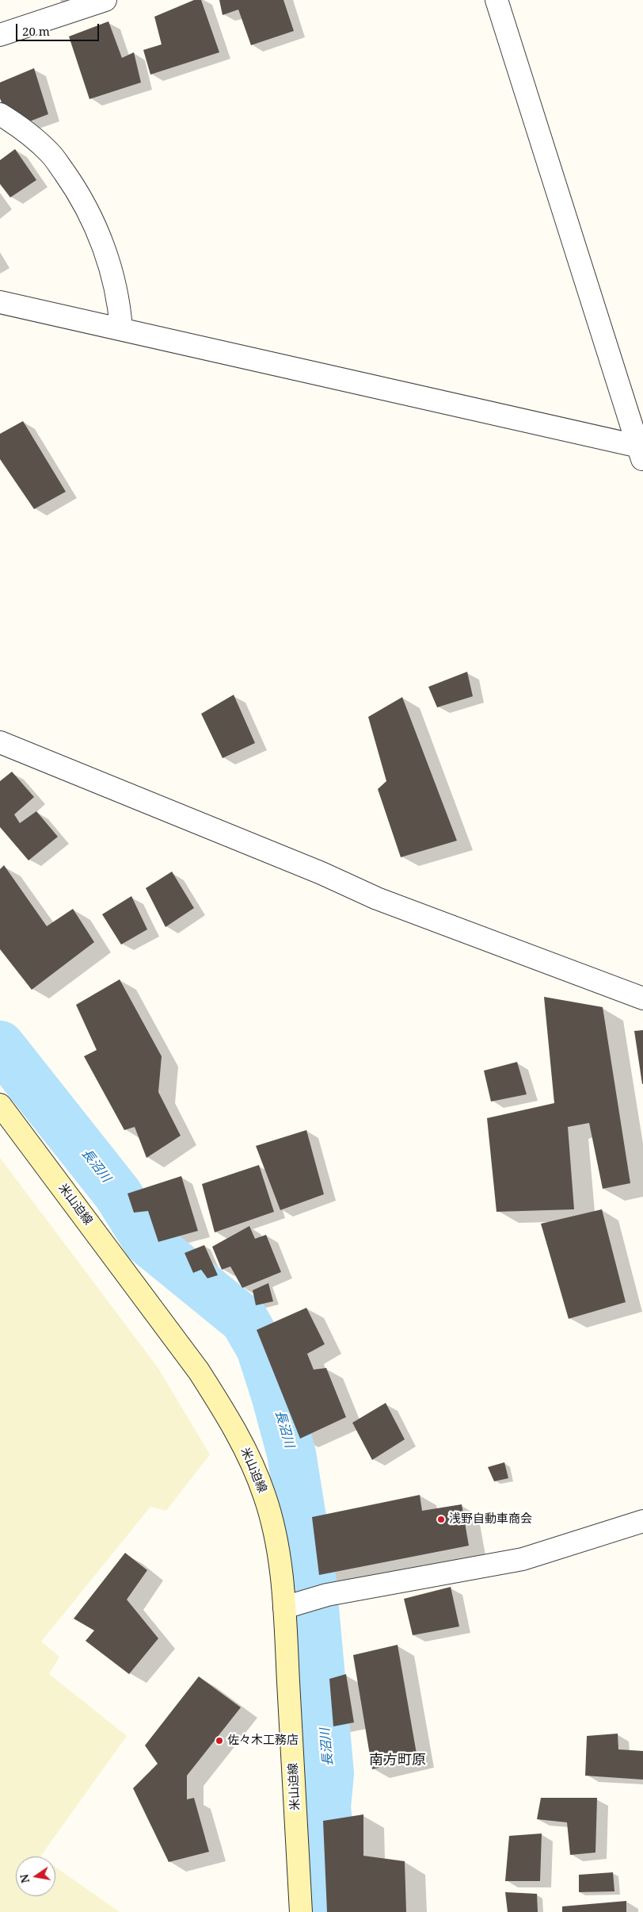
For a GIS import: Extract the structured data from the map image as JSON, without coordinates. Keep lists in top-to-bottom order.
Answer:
{
  "streets": {
    "main road": ["米山迫線"]
  },
  "districts": ["南方町原"],
  "water": ["長沼川"],
  "places": ["浅野自動車商会", "佐々木工務店"],
  "scale_bar": "20 m",
  "north": "left"
}
